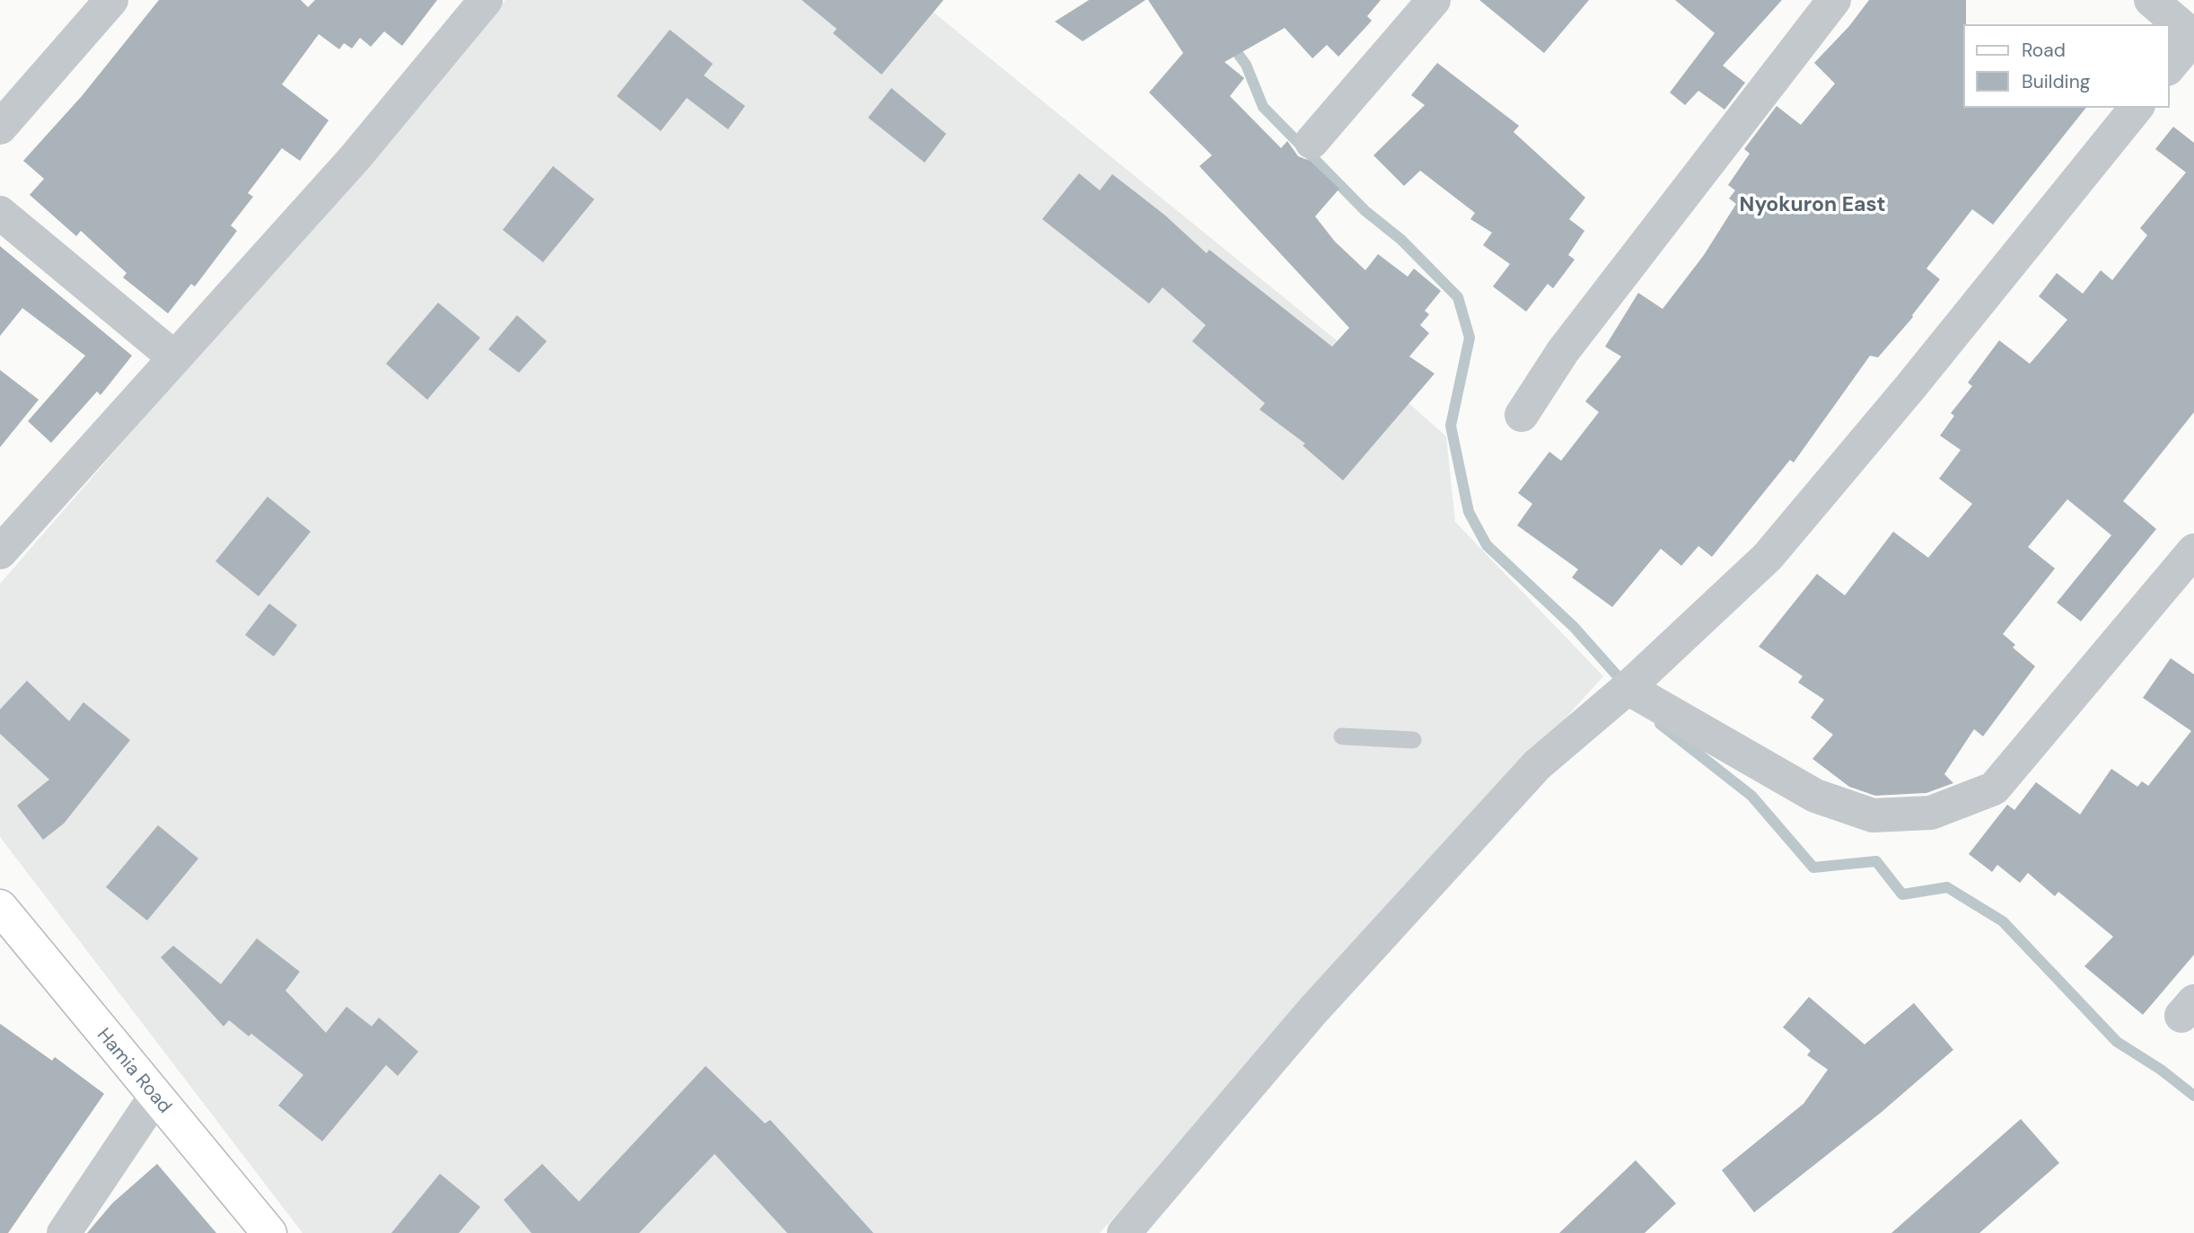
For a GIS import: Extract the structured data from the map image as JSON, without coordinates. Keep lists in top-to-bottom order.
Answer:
{
  "streets": {
    "main road": ["Hamia Road"]
  },
  "districts": ["Nyokuron East"],
  "legend": ["Road", "Building"]
}
